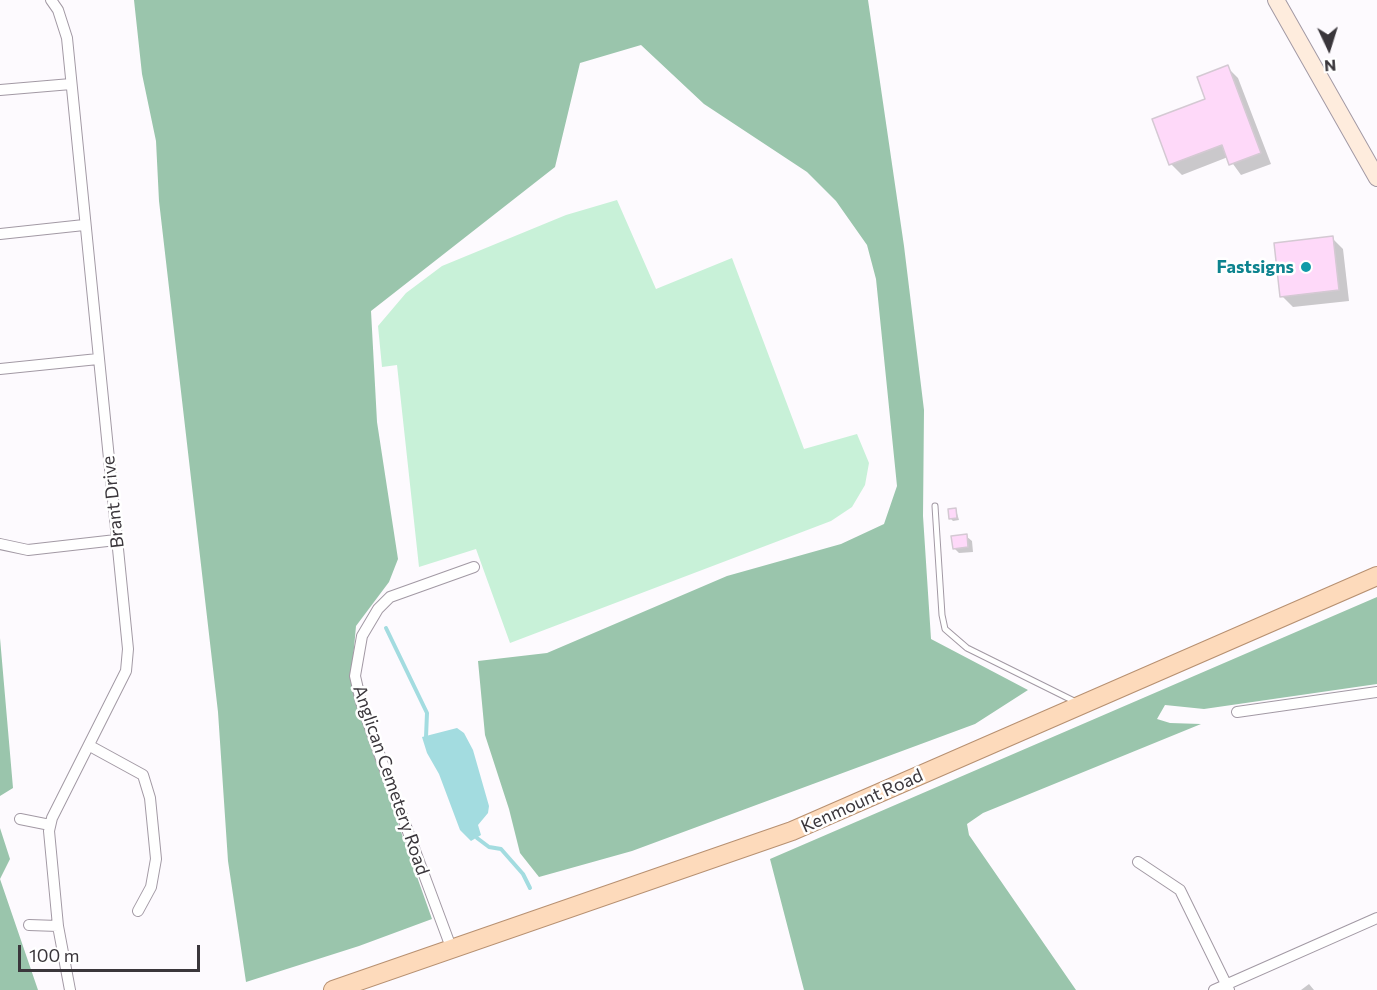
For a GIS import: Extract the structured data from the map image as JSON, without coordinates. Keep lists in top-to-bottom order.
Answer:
{
  "streets": {
    "main road": ["Kenmount Road"],
    "street": ["Brant Drive", "Anglican Cemetery Road"]
  },
  "crossings": [
    ["Anglican Cemetery Road", "Kenmount Road"]
  ],
  "places": ["Fastsigns"],
  "scale_bar": "100 m",
  "north": "bottom"
}
